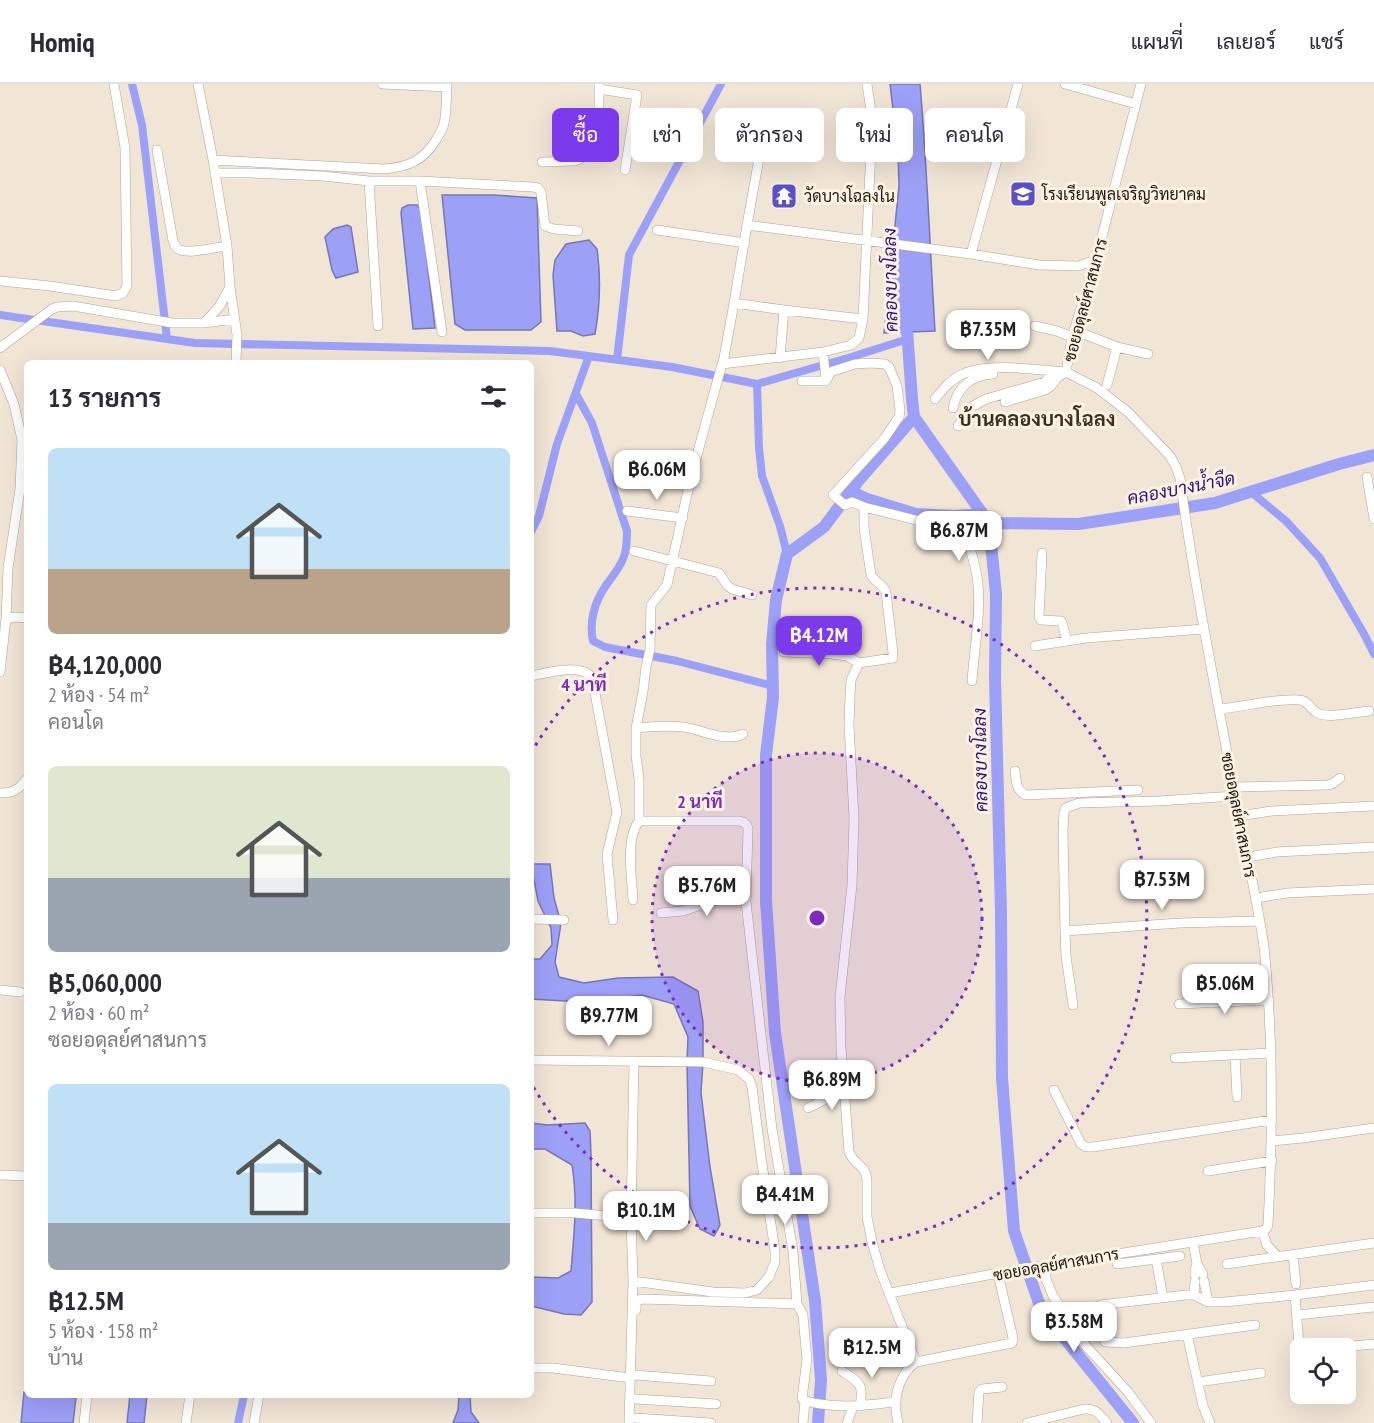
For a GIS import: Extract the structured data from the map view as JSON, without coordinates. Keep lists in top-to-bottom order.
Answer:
{
  "streets": {
    "street": ["ซอยอดุลย์ศาสนการ"]
  },
  "districts": ["บ้านคลองบางโฉลง"],
  "water": ["คลองบางโฉลง", "คลองบางน้ำจืด"],
  "places": {
    "school or university": ["โรงเรียนพูลเจริญวิทยาคม"],
    "temple": ["วัดบางโฉลงใน"]
  },
  "page": {
    "header": "Homiq",
    "nav": ["แผนที่", "เลเยอร์", "แชร์"],
    "chip": [
      "ซื้อ",
      "เช่า",
      "ตัวกรอง",
      "ใหม่",
      "คอนโด"
    ],
    "price": [
      "฿7.35M",
      "฿6.06M",
      "฿6.87M",
      "฿4.12M",
      "฿7.53M",
      "฿5.76M",
      "฿5.06M",
      "฿9.77M",
      "฿6.89M",
      "฿4.41M",
      "฿10.1M",
      "฿3.58M",
      "฿12.5M"
    ],
    "heading": "13 รายการ",
    "list": [
      {
        "name": "฿4,120,000",
        "note": "2 ห้อง · 54 m² · คอนโด"
      },
      {
        "name": "฿5,060,000",
        "note": "2 ห้อง · 60 m² · ซอยอดุลย์ศาสนการ"
      },
      {
        "name": "฿12.5M",
        "note": "5 ห้อง · 158 m² · บ้าน"
      }
    ]
  },
  "rings": ["4 นาที", "2 นาที"]
}
